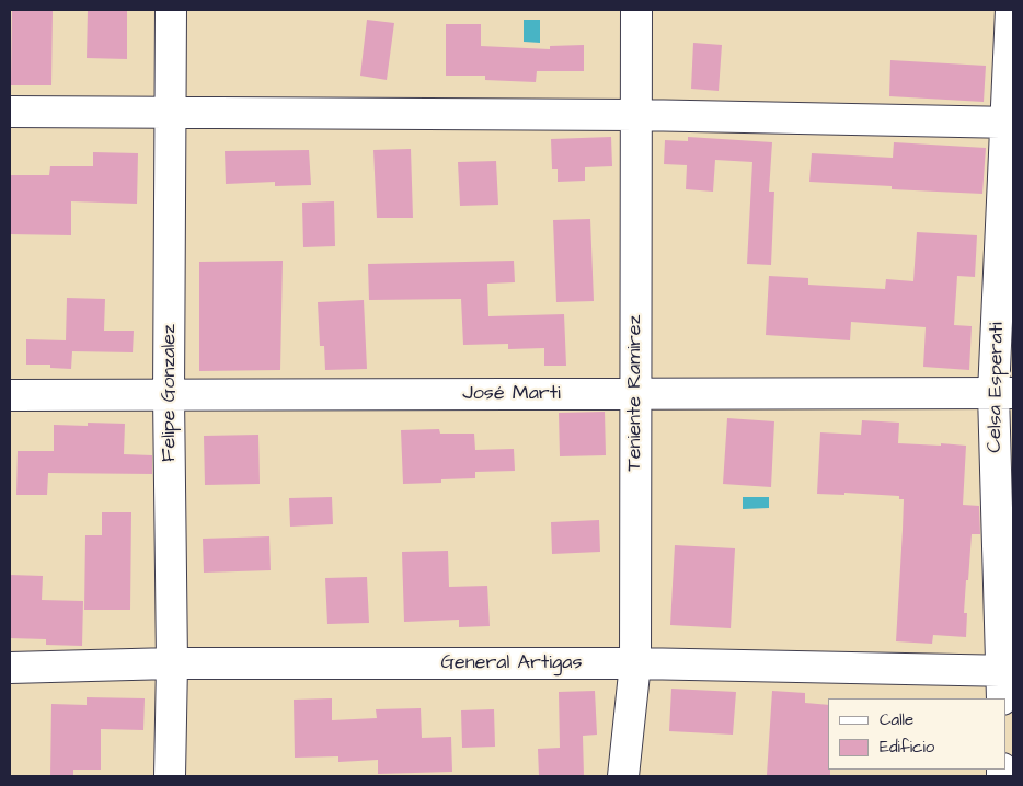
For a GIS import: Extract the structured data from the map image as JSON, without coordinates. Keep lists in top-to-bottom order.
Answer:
{
  "streets": {
    "street": [
      "Celsa Esperati",
      "Felipe Gonzalez",
      "Teniente Ramirez",
      "José Marti",
      "General Artigas"
    ]
  },
  "crossings": [
    ["Celsa Esperati", "José Marti"],
    ["Celsa Esperati", "General Artigas"],
    ["Felipe Gonzalez", "José Marti"],
    ["Felipe Gonzalez", "General Artigas"],
    ["Teniente Ramirez", "José Marti"],
    ["Teniente Ramirez", "General Artigas"]
  ],
  "legend": ["Calle", "Edificio"]
}
